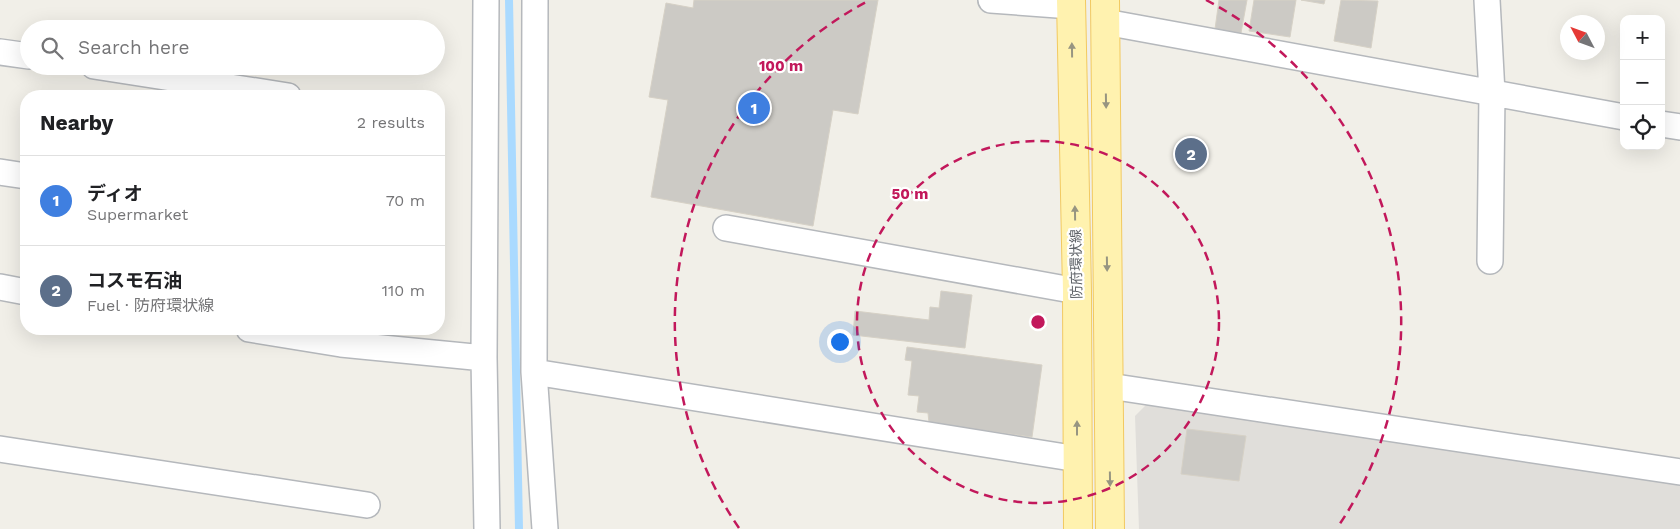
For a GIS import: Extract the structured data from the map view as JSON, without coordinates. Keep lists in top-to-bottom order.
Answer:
{
  "streets": {
    "main road": ["防府環状線"]
  },
  "north": "top left",
  "page": {
    "map_buttons": ["+", "−"],
    "search": "Search here",
    "pins": ["1", "2"],
    "heading": ["Nearby", "2 results"],
    "list": [
      {
        "mark": "1",
        "name": "ディオ",
        "note": "Supermarket",
        "value": "70 m"
      },
      {
        "mark": "2",
        "name": "コスモ石油",
        "note": "Fuel · 防府環状線",
        "value": "110 m"
      }
    ]
  },
  "rings": ["100 m", "50 m"]
}
